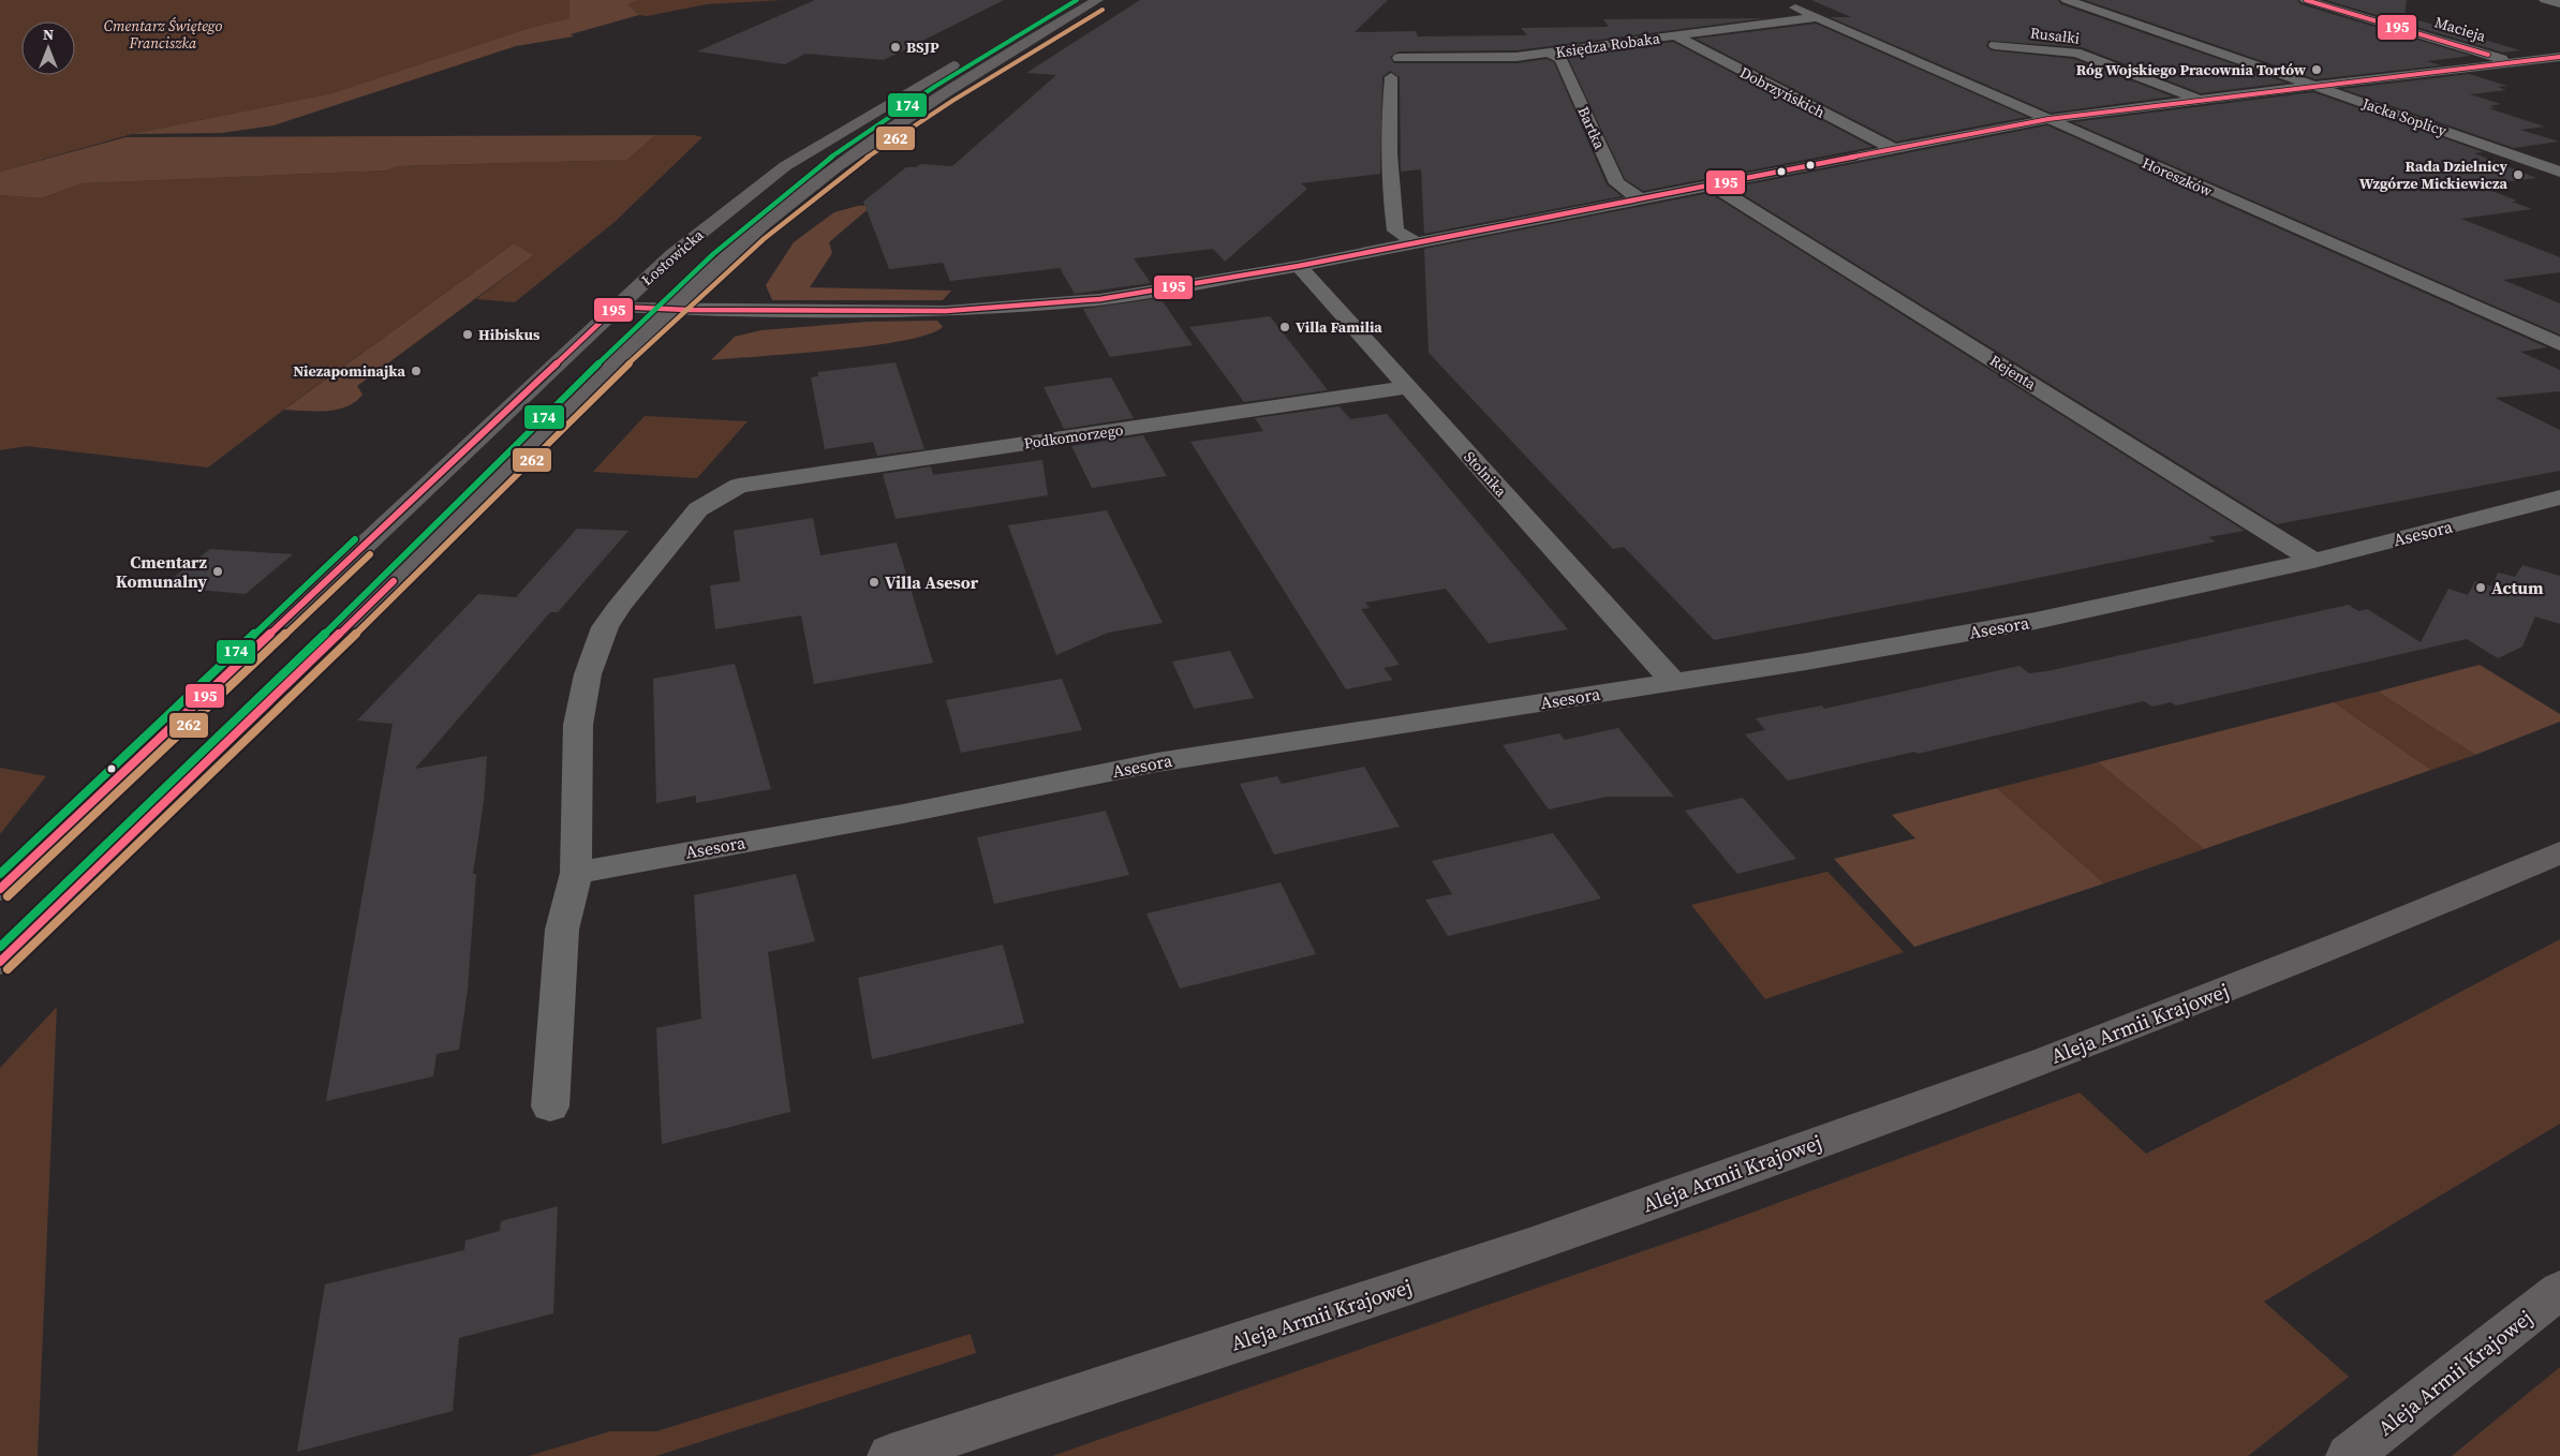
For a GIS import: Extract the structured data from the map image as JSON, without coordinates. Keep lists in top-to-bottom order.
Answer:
{
  "streets": {
    "main road": ["Łostowicka", "Aleja Armii Krajowej"],
    "street": [
      "Macieja",
      "Rusałki",
      "Księdza Robaka",
      "Dobrzyńskich",
      "Jacka Soplicy",
      "Bartka",
      "Horeszków",
      "Rejenta",
      "Podkomorzego",
      "Stolnika",
      "Asesora"
    ]
  },
  "crossings": [
    ["Księdza Robaka", "Dobrzyńskich"],
    ["Księdza Robaka", "Bartka"],
    ["Księdza Robaka", "Horeszków"],
    ["Rejenta", "Asesora"],
    ["Podkomorzego", "Stolnika"],
    ["Podkomorzego", "Asesora"],
    ["Stolnika", "Asesora"]
  ],
  "parks": ["Cmentarz Świętego Franciszka"],
  "places": [
    "BSJP",
    "Róg Wojskiego Pracownia Tortów",
    "Rada Dzielnicy Wzgórze Mickiewicza",
    "Villa Familia",
    "Hibiskus",
    "Niezapominajka",
    "Cmentarz Komunalny",
    "Villa Asesor",
    "Actum"
  ],
  "lines": ["transit line 195", "transit line 174", "transit line 262"],
  "north": "top"
}
